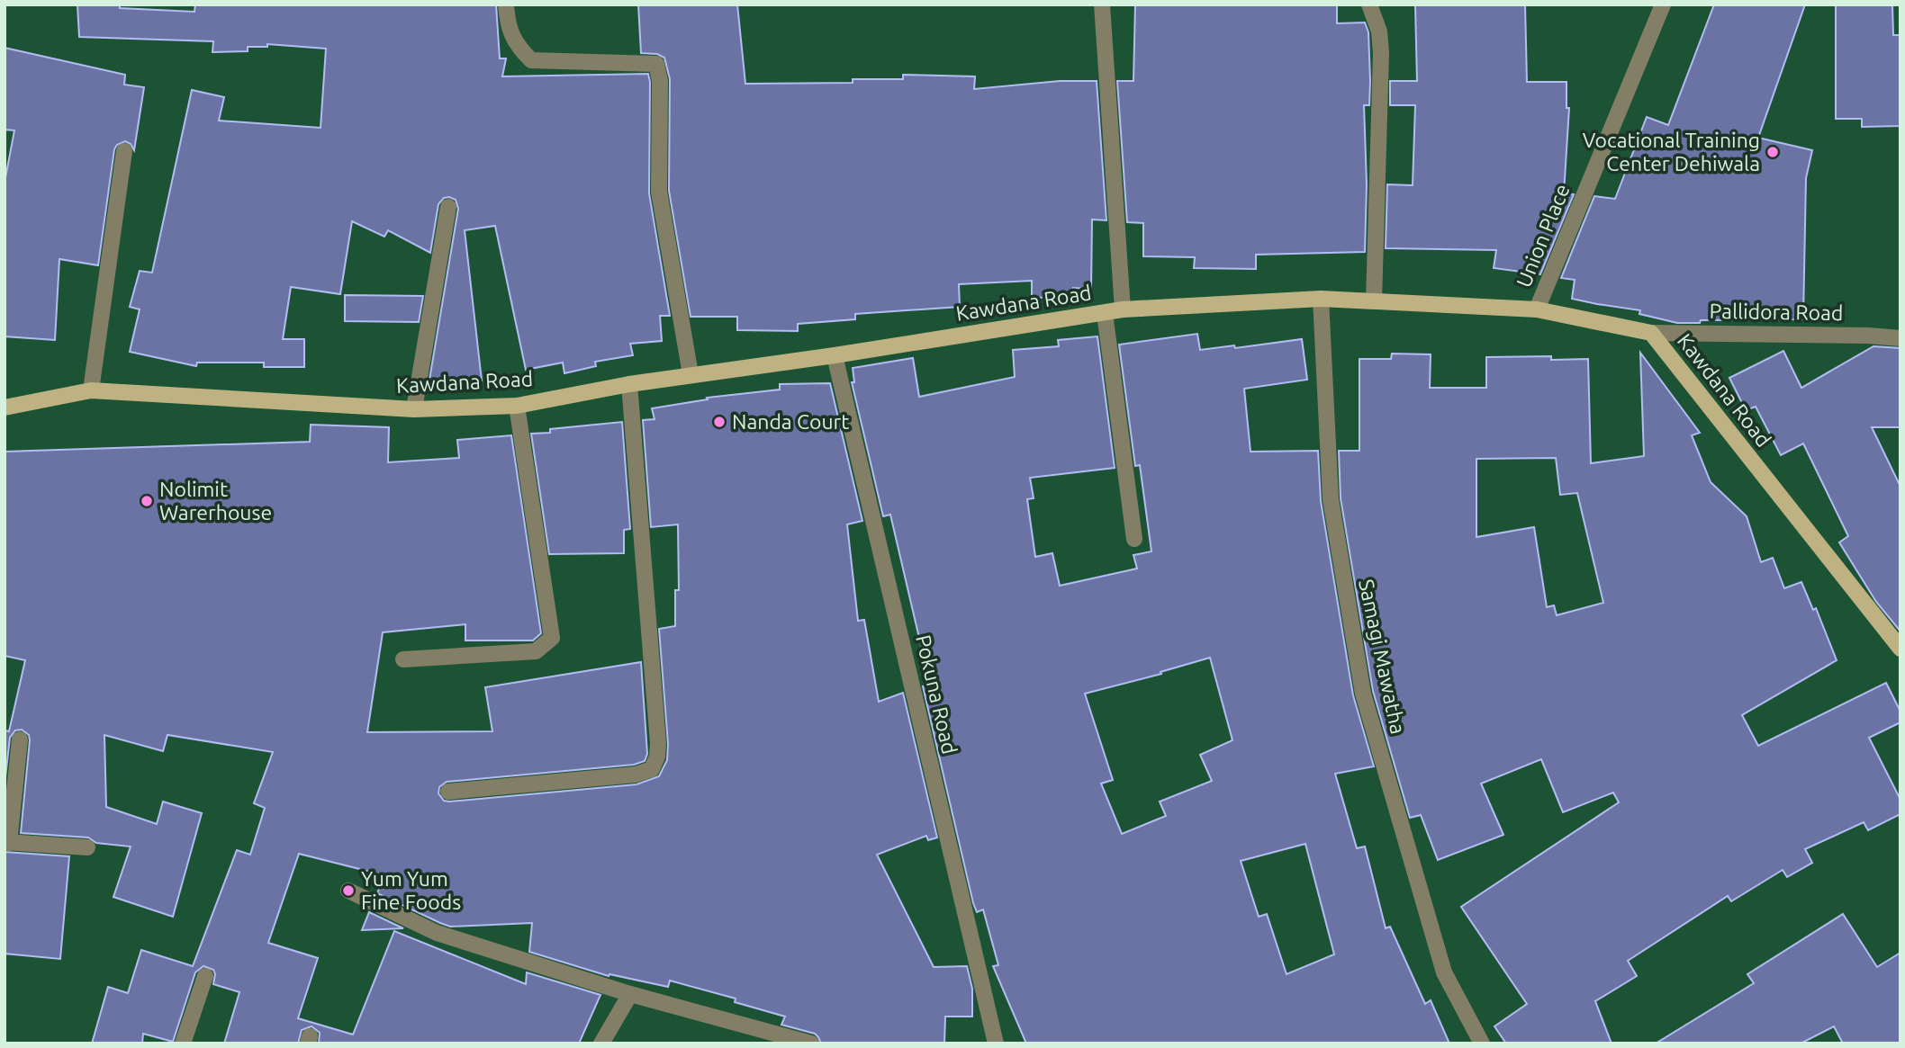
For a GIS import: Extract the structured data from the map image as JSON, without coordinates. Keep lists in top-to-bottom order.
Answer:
{
  "streets": {
    "main road": ["Kawdana Road"],
    "street": [
      "Union Place",
      "Pallidora Road",
      "Samagi Mawatha",
      "Pokuna Road"
    ]
  },
  "crossings": [
    ["Union Place", "Kawdana Road"],
    ["Kawdana Road", "Pallidora Road"],
    ["Kawdana Road", "Samagi Mawatha"],
    ["Kawdana Road", "Pokuna Road"]
  ],
  "places": [
    "Vocational Training Center Dehiwala",
    "Nanda Court",
    "Nolimit Warerhouse",
    "Yum Yum Fine Foods"
  ]
}
